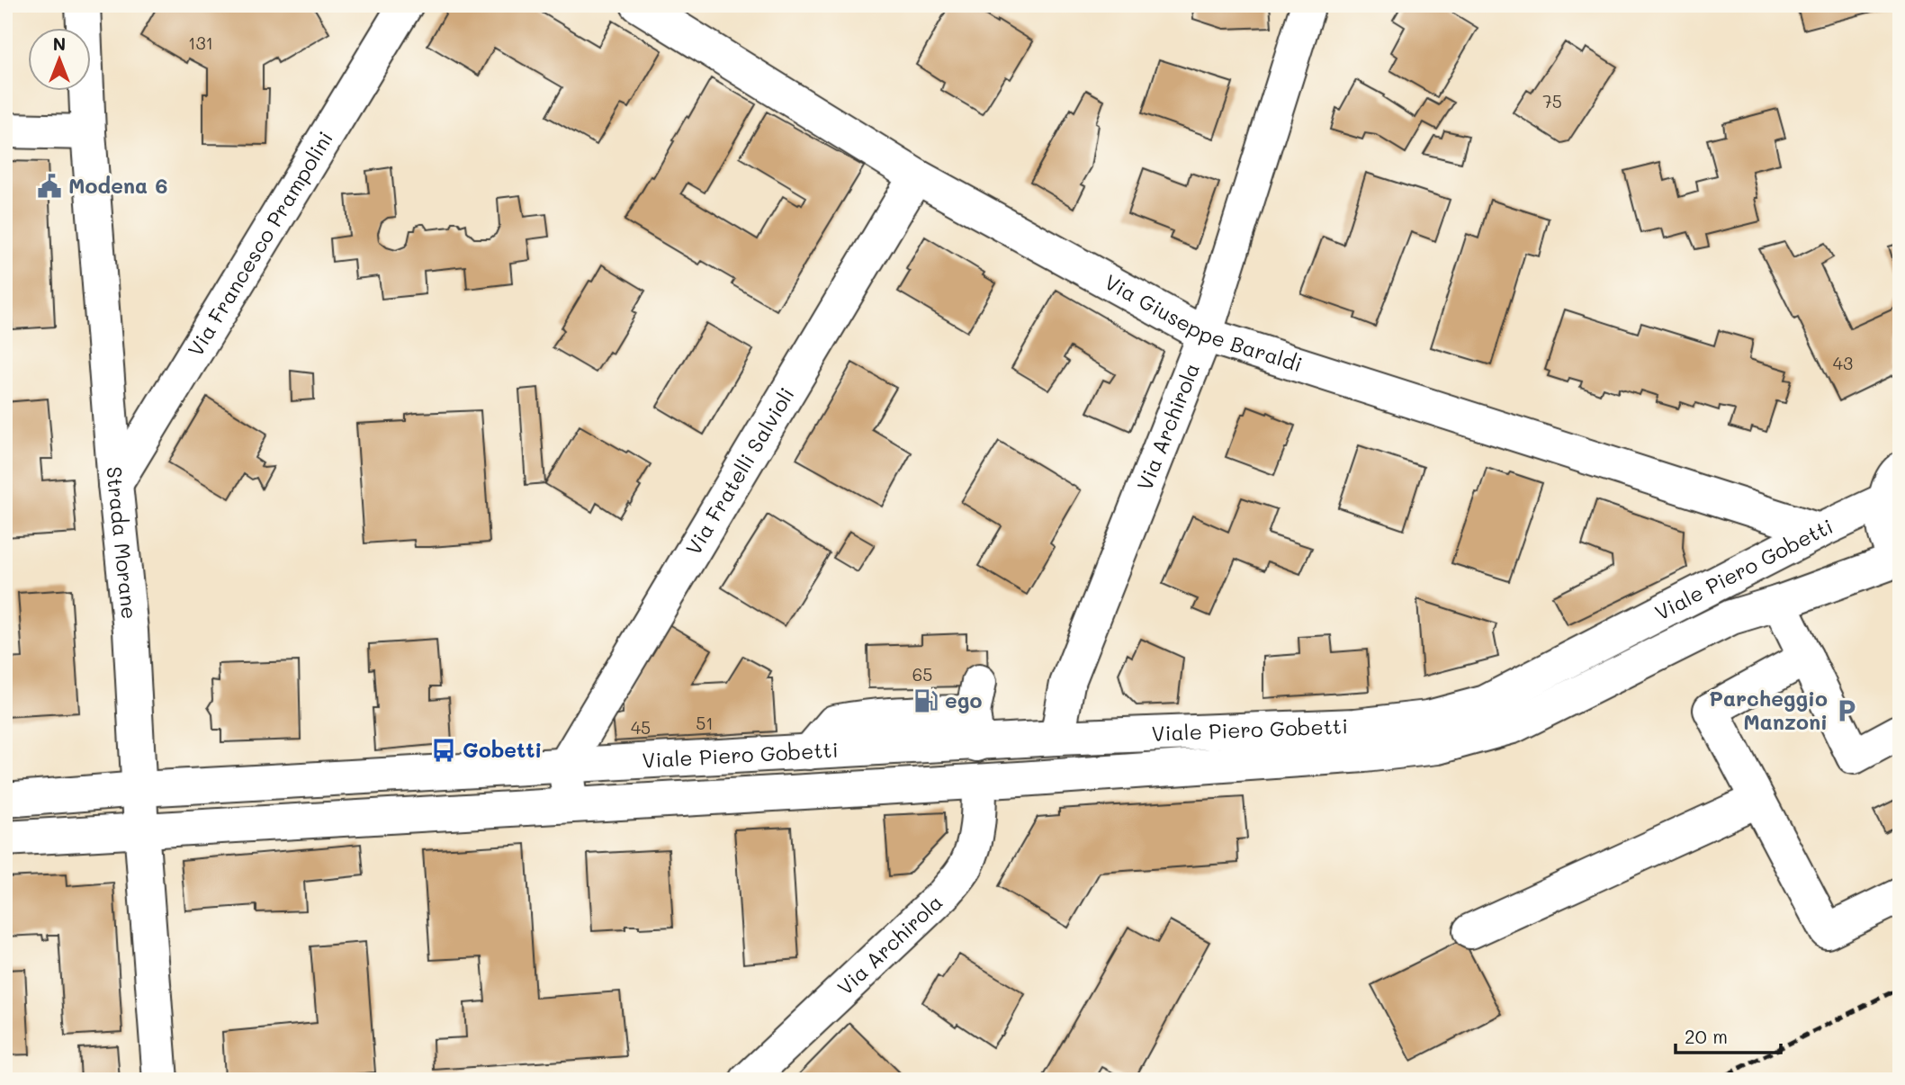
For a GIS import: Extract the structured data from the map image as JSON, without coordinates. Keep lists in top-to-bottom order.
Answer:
{
  "streets": {
    "street": [
      "Via Francesco Prampolini",
      "Via Giuseppe Baraldi",
      "Via Archirola",
      "Via Fratelli Salvioli",
      "Strada Morane",
      "Viale Piero Gobetti"
    ]
  },
  "crossings": [
    ["Via Francesco Prampolini", "Strada Morane"],
    ["Via Giuseppe Baraldi", "Via Archirola"],
    ["Via Giuseppe Baraldi", "Via Fratelli Salvioli"],
    ["Via Giuseppe Baraldi", "Viale Piero Gobetti"],
    ["Via Archirola", "Viale Piero Gobetti"],
    ["Via Fratelli Salvioli", "Viale Piero Gobetti"],
    ["Strada Morane", "Viale Piero Gobetti"]
  ],
  "places": {
    "public building": ["Modena 6"],
    "fuel station": ["ego"],
    "parking": ["Parcheggio Manzoni"],
    "bus stop": ["Gobetti"]
  },
  "house_numbers": [
    "131",
    "75",
    "43",
    "65",
    "51",
    "45"
  ],
  "scale_bar": "20 m",
  "north": "top"
}
